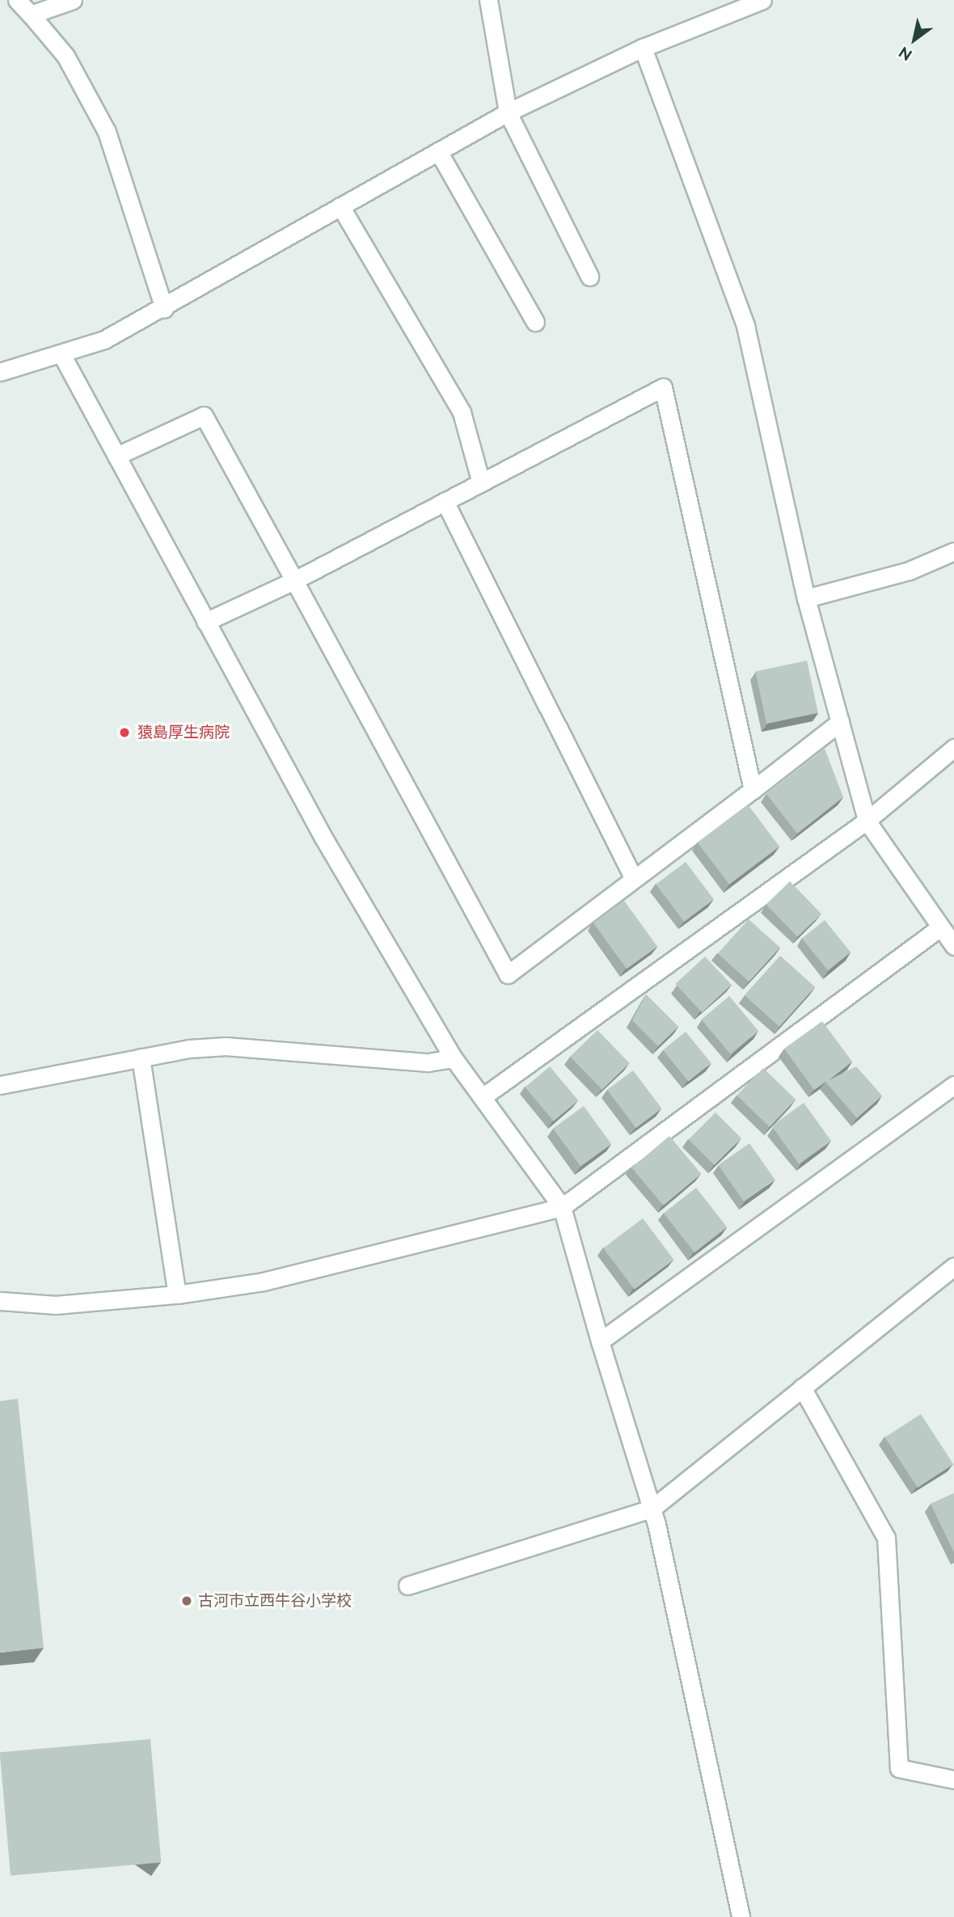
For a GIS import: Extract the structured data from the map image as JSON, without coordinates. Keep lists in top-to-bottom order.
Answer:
{
  "places": ["猿島厚生病院", "古河市立西牛谷小学校"],
  "north": "bottom left"
}
